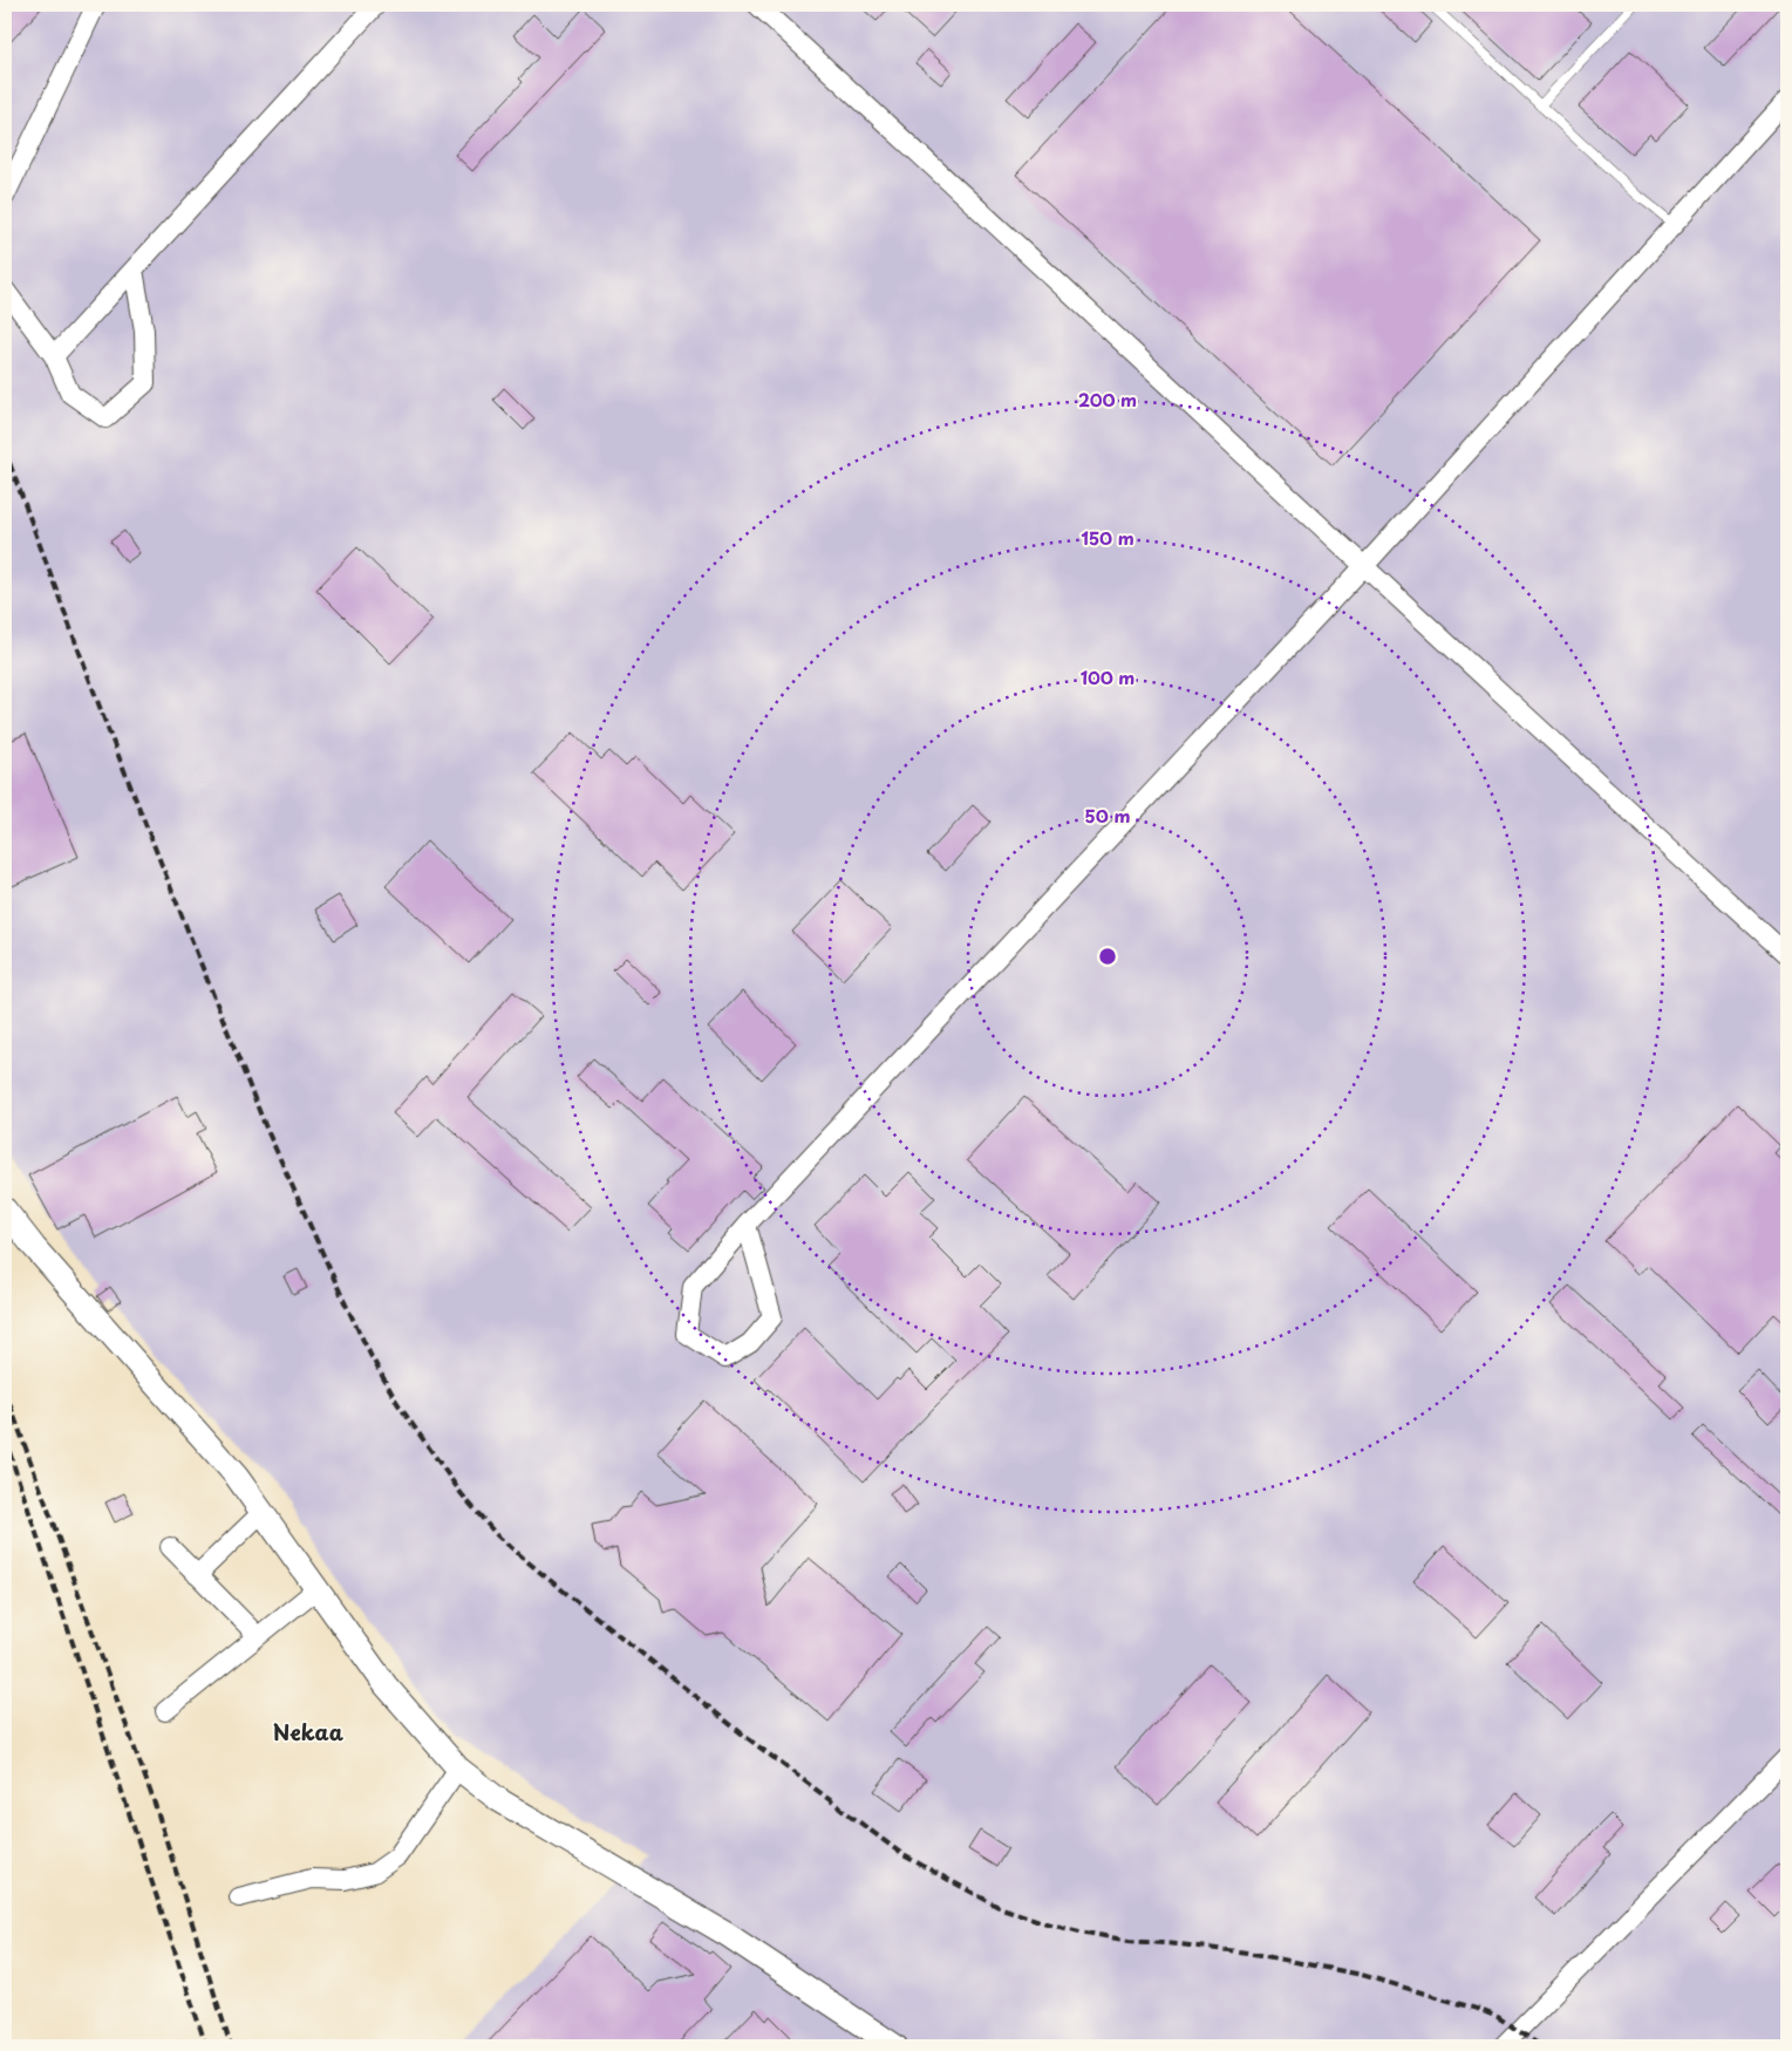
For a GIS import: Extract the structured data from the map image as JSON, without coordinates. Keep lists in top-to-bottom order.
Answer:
{
  "districts": ["Nekaa"],
  "rings": [
    "200 m",
    "150 m",
    "100 m",
    "50 m"
  ]
}
